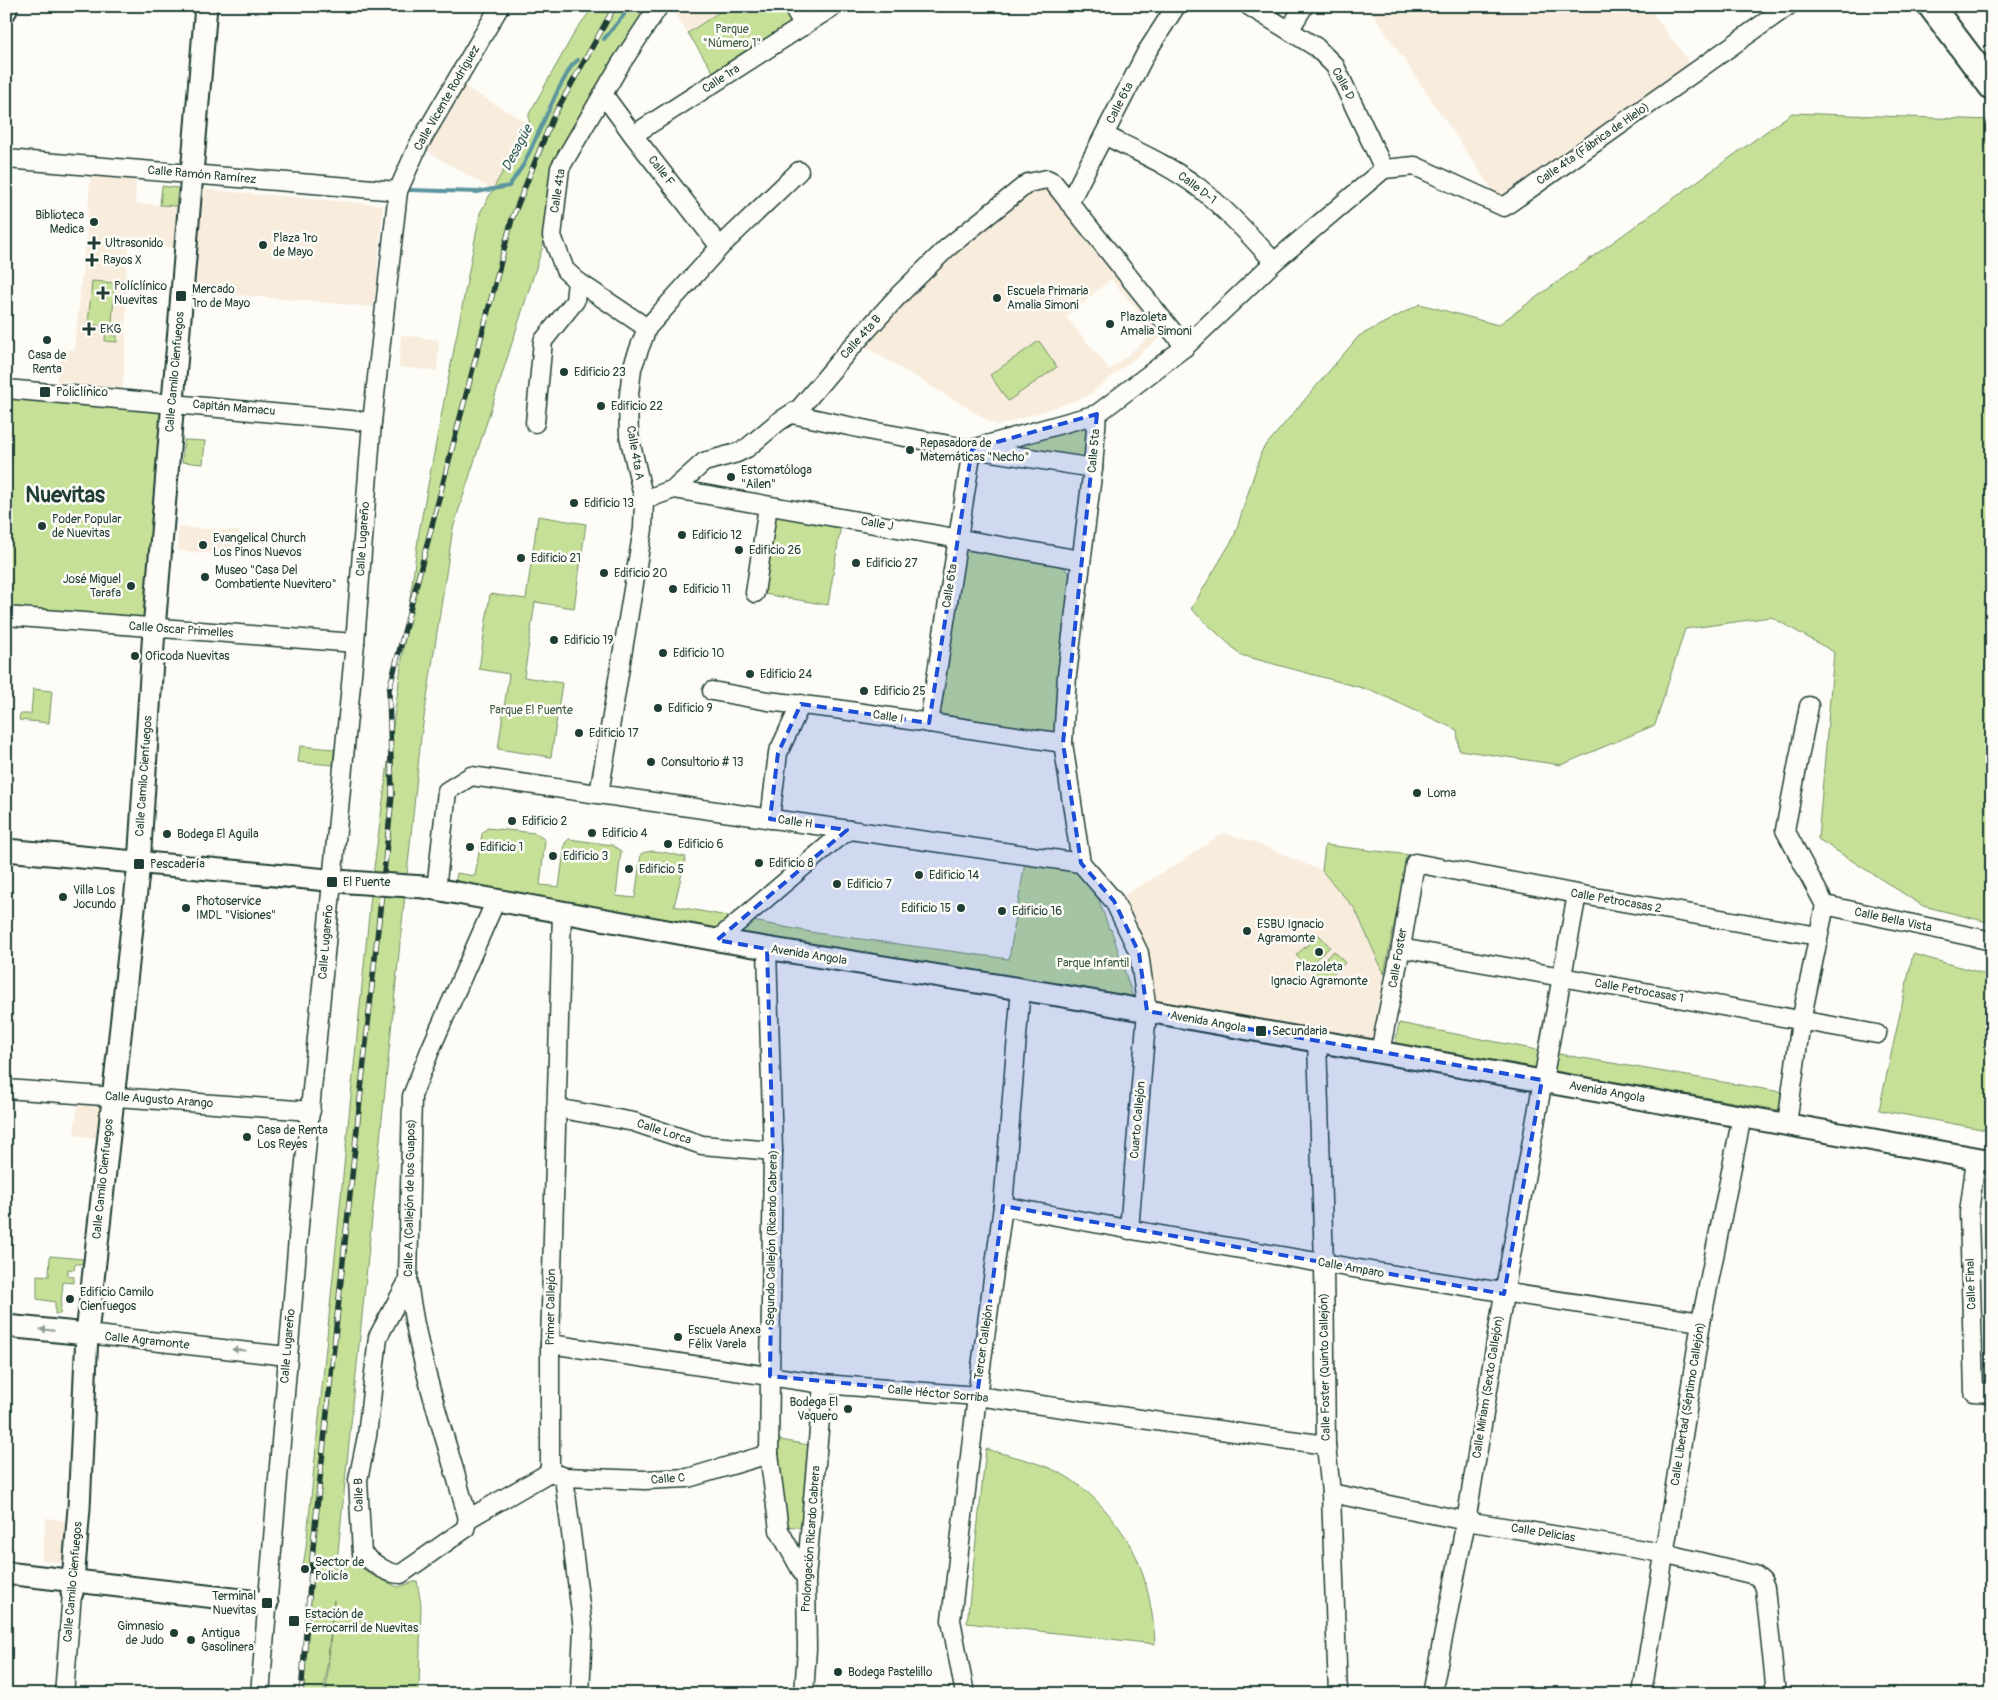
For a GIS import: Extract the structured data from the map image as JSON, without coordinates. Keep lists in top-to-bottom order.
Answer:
{
  "streets": {
    "main road": ["Calle Camilo Cienfuegos", "Avenida Angola", "Calle Agramonte"],
    "street": [
      "Calle 1ra",
      "Calle D",
      "Calle Vicente Rodríguez",
      "Calle 6ta",
      "Calle 4ta (Fábrica de Hielo)",
      "Calle F",
      "Calle Ramón Ramírez",
      "Calle D-1",
      "Calle 4ta",
      "Calle 4ta B",
      "Capitán Mamacu",
      "Calle 5ta",
      "Calle 4ta A",
      "Calle J",
      "Calle Lugareño",
      "Calle Oscar Primelles",
      "Calle I",
      "Calle H",
      "Calle Petrocasas 2",
      "Calle Bella Vista",
      "Calle Foster",
      "Calle Petrocasas 1",
      "Calle Augusto Arango",
      "Cuarto Callejón",
      "Calle Lorca",
      "Calle A (Callejón de los Guapos)",
      "Segundo Callejón (Ricardo Cabrera)",
      "Calle Amparo",
      "Calle Final",
      "Primer Callejón",
      "Tercer Callejón",
      "Calle Foster (Quinto Callejón)",
      "Calle Miriam (Sexto Callejón)",
      "Calle Héctor Sorriba",
      "Calle Libertad (Séptimo Callejón)",
      "Calle C",
      "Calle B",
      "Calle Delicias",
      "Prolongación Ricardo Cabrera"
    ]
  },
  "crossings": [
    ["Calle 1ra", "Calle F"],
    ["Calle D", "Calle 4ta (Fábrica de Hielo)"],
    ["Calle D", "Calle 5ta"],
    ["Calle Vicente Rodríguez", "Calle Ramón Ramírez"],
    ["Calle Vicente Rodríguez", "Calle Lugareño"],
    ["Calle 6ta", "Calle D-1"],
    ["Calle 6ta", "Calle 4ta B"],
    ["Calle 6ta", "Calle J"],
    ["Calle 6ta", "Calle I"],
    ["Calle 4ta (Fábrica de Hielo)", "Calle 5ta"],
    ["Calle F", "Calle 4ta"],
    ["Calle F", "Calle 4ta A"],
    ["Calle Ramón Ramírez", "Calle Camilo Cienfuegos"],
    ["Calle Ramón Ramírez", "Calle Lugareño"],
    ["Calle D-1", "Calle 5ta"],
    ["Calle 4ta", "Calle 4ta A"],
    ["Calle 4ta B", "Calle 4ta A"],
    ["Calle 4ta B", "Calle J"],
    ["Calle Camilo Cienfuegos", "Capitán Mamacu"],
    ["Calle Camilo Cienfuegos", "Calle Oscar Primelles"],
    ["Calle Camilo Cienfuegos", "Calle Augusto Arango"],
    ["Calle Camilo Cienfuegos", "Calle Agramonte"],
    ["Capitán Mamacu", "Calle Lugareño"],
    ["Calle 5ta", "Calle J"],
    ["Calle 5ta", "Calle I"],
    ["Calle 5ta", "Calle H"],
    ["Calle 4ta A", "Calle H"],
    ["Calle Lugareño", "Calle Oscar Primelles"],
    ["Calle Lugareño", "Calle Augusto Arango"],
    ["Calle Lugareño", "Calle Agramonte"],
    ["Calle H", "Avenida Angola"],
    ["Calle Petrocasas 2", "Calle Foster"],
    ["Calle Petrocasas 2", "Calle Miriam (Sexto Callejón)"],
    ["Avenida Angola", "Calle Foster"],
    ["Avenida Angola", "Cuarto Callejón"],
    ["Avenida Angola", "Calle A (Callejón de los Guapos)"],
    ["Avenida Angola", "Segundo Callejón (Ricardo Cabrera)"],
    ["Avenida Angola", "Calle Final"],
    ["Avenida Angola", "Primer Callejón"],
    ["Avenida Angola", "Tercer Callejón"],
    ["Avenida Angola", "Calle Foster (Quinto Callejón)"],
    ["Avenida Angola", "Calle Miriam (Sexto Callejón)"],
    ["Avenida Angola", "Calle Libertad (Séptimo Callejón)"],
    ["Calle Foster", "Calle Petrocasas 1"],
    ["Calle Petrocasas 1", "Calle Miriam (Sexto Callejón)"],
    ["Cuarto Callejón", "Calle Amparo"],
    ["Calle Lorca", "Segundo Callejón (Ricardo Cabrera)"],
    ["Calle Lorca", "Primer Callejón"],
    ["Calle A (Callejón de los Guapos)", "Calle B"],
    ["Segundo Callejón (Ricardo Cabrera)", "Calle Héctor Sorriba"],
    ["Segundo Callejón (Ricardo Cabrera)", "Calle C"],
    ["Segundo Callejón (Ricardo Cabrera)", "Prolongación Ricardo Cabrera"],
    ["Calle Amparo", "Tercer Callejón"],
    ["Calle Amparo", "Calle Foster (Quinto Callejón)"],
    ["Calle Amparo", "Calle Miriam (Sexto Callejón)"],
    ["Calle Amparo", "Calle Libertad (Séptimo Callejón)"],
    ["Primer Callejón", "Calle Héctor Sorriba"],
    ["Primer Callejón", "Calle C"],
    ["Tercer Callejón", "Calle Héctor Sorriba"],
    ["Calle Foster (Quinto Callejón)", "Calle Héctor Sorriba"],
    ["Calle Foster (Quinto Callejón)", "Calle Delicias"],
    ["Calle Miriam (Sexto Callejón)", "Calle Delicias"],
    ["Calle Héctor Sorriba", "Prolongación Ricardo Cabrera"],
    ["Calle Libertad (Séptimo Callejón)", "Calle Delicias"]
  ],
  "one_way": ["Calle Agramonte"],
  "districts": ["Nuevitas"],
  "water": ["Desagüe"],
  "parks": ["Parque \"Número 1\"", "Parque El Puente", "Parque Infantil"],
  "places": {
    "other": [
      "Biblioteca Medica",
      "Plaza 1ro de Mayo",
      "Escuela Primaria Amalia Simoni",
      "Plazoleta Amalia Simoni",
      "Casa de Renta",
      "Edificio 23",
      "Edificio 22",
      "Repasadora de Matemáticas \"Necho\"",
      "Estomatóloga \"Ailen\"",
      "Edificio 13",
      "Poder Popular de Nuevitas",
      "Edificio 12",
      "Evangelical Church Los Pinos Nuevos",
      "Edificio 26",
      "Edificio 21",
      "Edificio 27",
      "Edificio 20",
      "Museo \"Casa Del Combatiente Nuevitero\"",
      "José Miguel Tarafa",
      "Edificio 11",
      "Edificio 19",
      "Edificio 10",
      "Oficoda Nuevitas",
      "Edificio 24",
      "Edificio 25",
      "Edificio 9",
      "Edificio 17",
      "Consultorio # 13",
      "Loma",
      "Edificio 2",
      "Edificio 4",
      "Bodega El Aguila",
      "Edificio 6",
      "Edificio 1",
      "Edificio 3",
      "Edificio 8",
      "Edificio 5",
      "Edificio 14",
      "Edificio 7",
      "Villa Los Jocundo",
      "Photoservice IMDL \"Visiones\"",
      "Edificio 15",
      "Edificio 16",
      "ESBU Ignacio Agramonte",
      "Plazoleta Ignacio Agramonte",
      "Casa de Renta Los Reyes",
      "Edificio Camilo Cienfuegos",
      "Escuela Anexa Félix Varela",
      "Bodega El Vaquero",
      "Sector de Policía",
      "Gimnasio de Judo",
      "Antigua Gasolinera",
      "Bodega Pastelillo"
    ],
    "health": [
      "Ultrasonido",
      "Rayos X",
      "Políclínico Nuevitas",
      "EKG"
    ],
    "transit": [
      "Mercado 1ro de Mayo",
      "Policlínico",
      "Pescadería",
      "El Puente",
      "Secundaria",
      "Terminal Nuevitas",
      "Estación de Ferrocarril de Nuevitas"
    ]
  }
}
